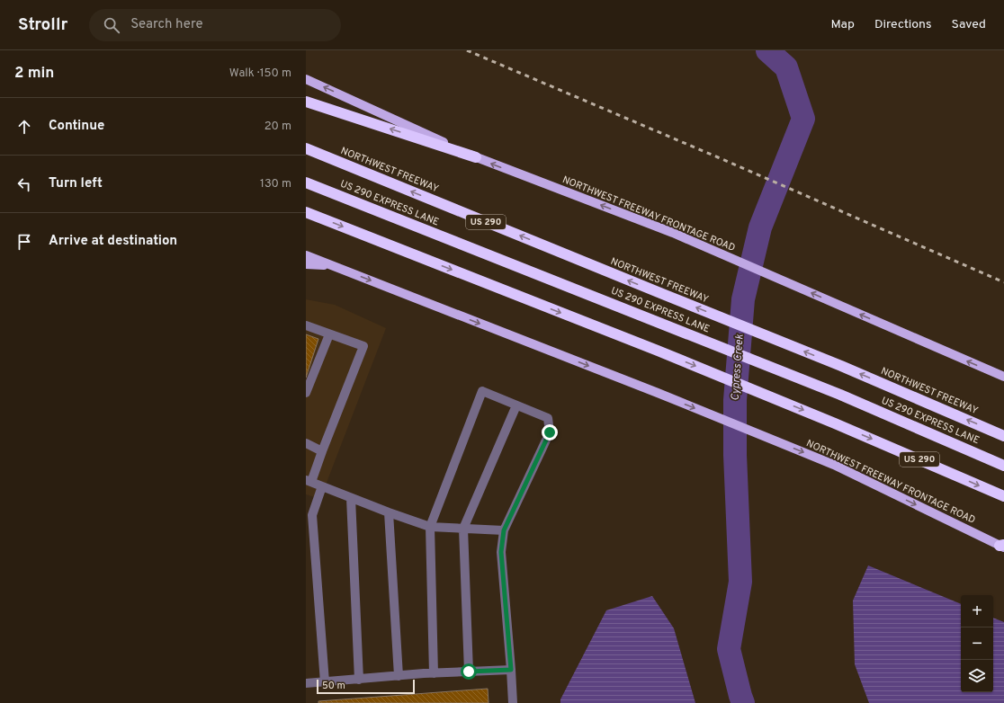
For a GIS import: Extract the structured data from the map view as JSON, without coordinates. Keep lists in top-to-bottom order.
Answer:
{
  "streets": {
    "highway": ["NORTHWEST FREEWAY", "US 290 EXPRESS LANE", "US 290"],
    "main road": ["NORTHWEST FREEWAY FRONTAGE ROAD"]
  },
  "water": ["Cypress Creek"],
  "scale_bar": "50 m",
  "page": {
    "header": "Strollr",
    "search": "Search here",
    "nav": ["Map", "Directions", "Saved"],
    "heading": ["2 min", "Walk · 150 m"],
    "list": [
      ["Continue", "20 m"],
      ["Turn left", "130 m"],
      "Arrive at destination"
    ],
    "map_buttons": ["+", "−"],
    "scale": "50 m"
  }
}
